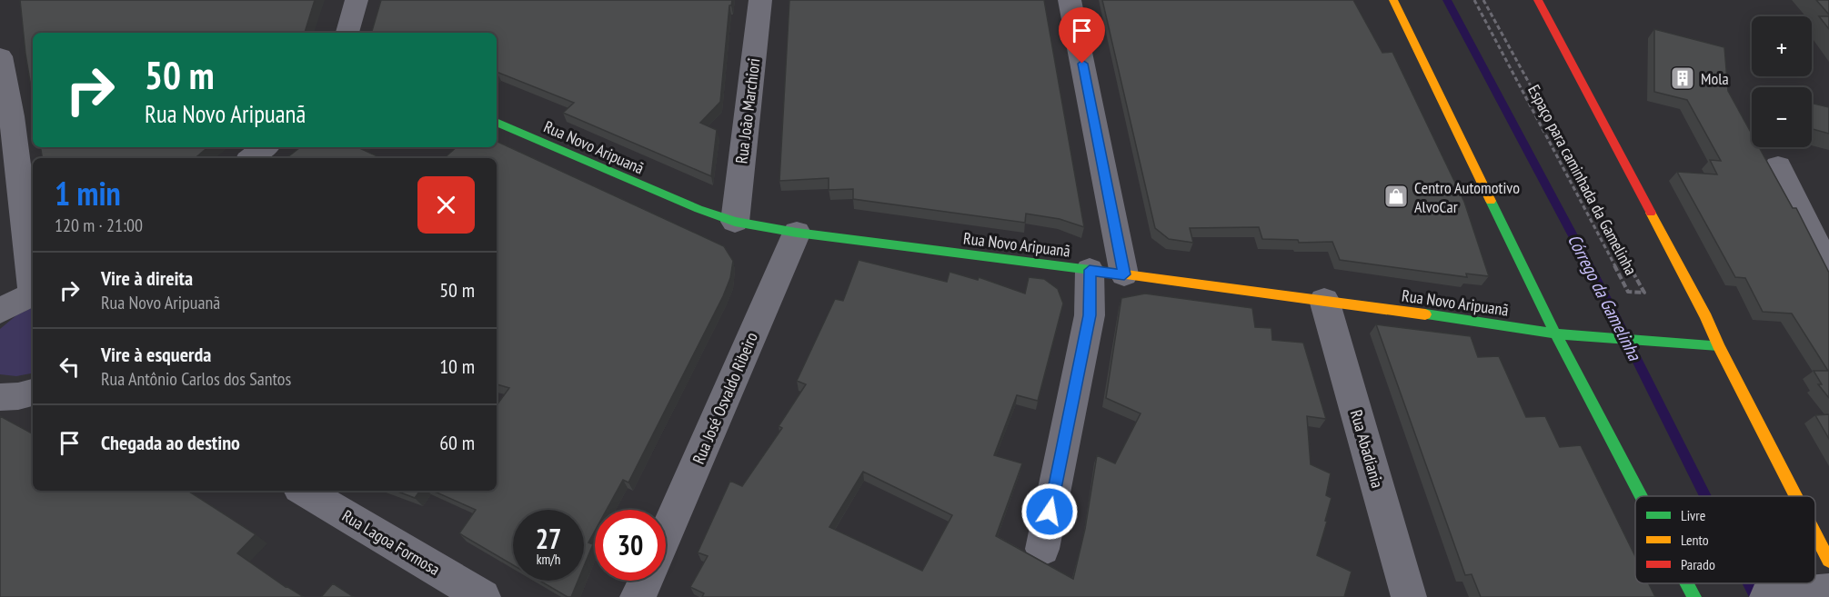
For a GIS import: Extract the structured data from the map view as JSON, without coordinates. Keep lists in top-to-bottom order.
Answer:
{
  "streets": {
    "main road": ["Rua Novo Aripuanã"],
    "street": [
      "Rua João Marchiori",
      "Rua José Osvaldo Ribeiro",
      "Rua Abadiania",
      "Rua Lagoa Formosa"
    ],
    "path": ["Espaço para caminhada da Gamelinha"]
  },
  "crossings": [
    ["Rua João Marchiori", "Rua Novo Aripuanã"],
    ["Rua Novo Aripuanã", "Rua José Osvaldo Ribeiro"],
    ["Rua Novo Aripuanã", "Rua Abadiania"]
  ],
  "water": ["Córrego da Gamelinha"],
  "places": {
    "building": ["Mola"],
    "shop": ["Centro Automotivo AlvoCar"]
  },
  "legend": ["Livre", "Lento", "Parado"],
  "page": {
    "map_buttons": ["+", "−"],
    "turn": ["50 m", "Rua Novo Aripuanã"],
    "heading": ["1 min", "120 m · 21:00"],
    "list": [
      {
        "name": "Vire à direita",
        "note": "Rua Novo Aripuanã",
        "value": "50 m"
      },
      {
        "name": "Vire à esquerda",
        "note": "Rua Antônio Carlos dos Santos",
        "value": "10 m"
      },
      {
        "name": "Chegada ao destino",
        "value": "60 m"
      }
    ],
    "speed": "27 km/h",
    "limit": "30"
  }
}
